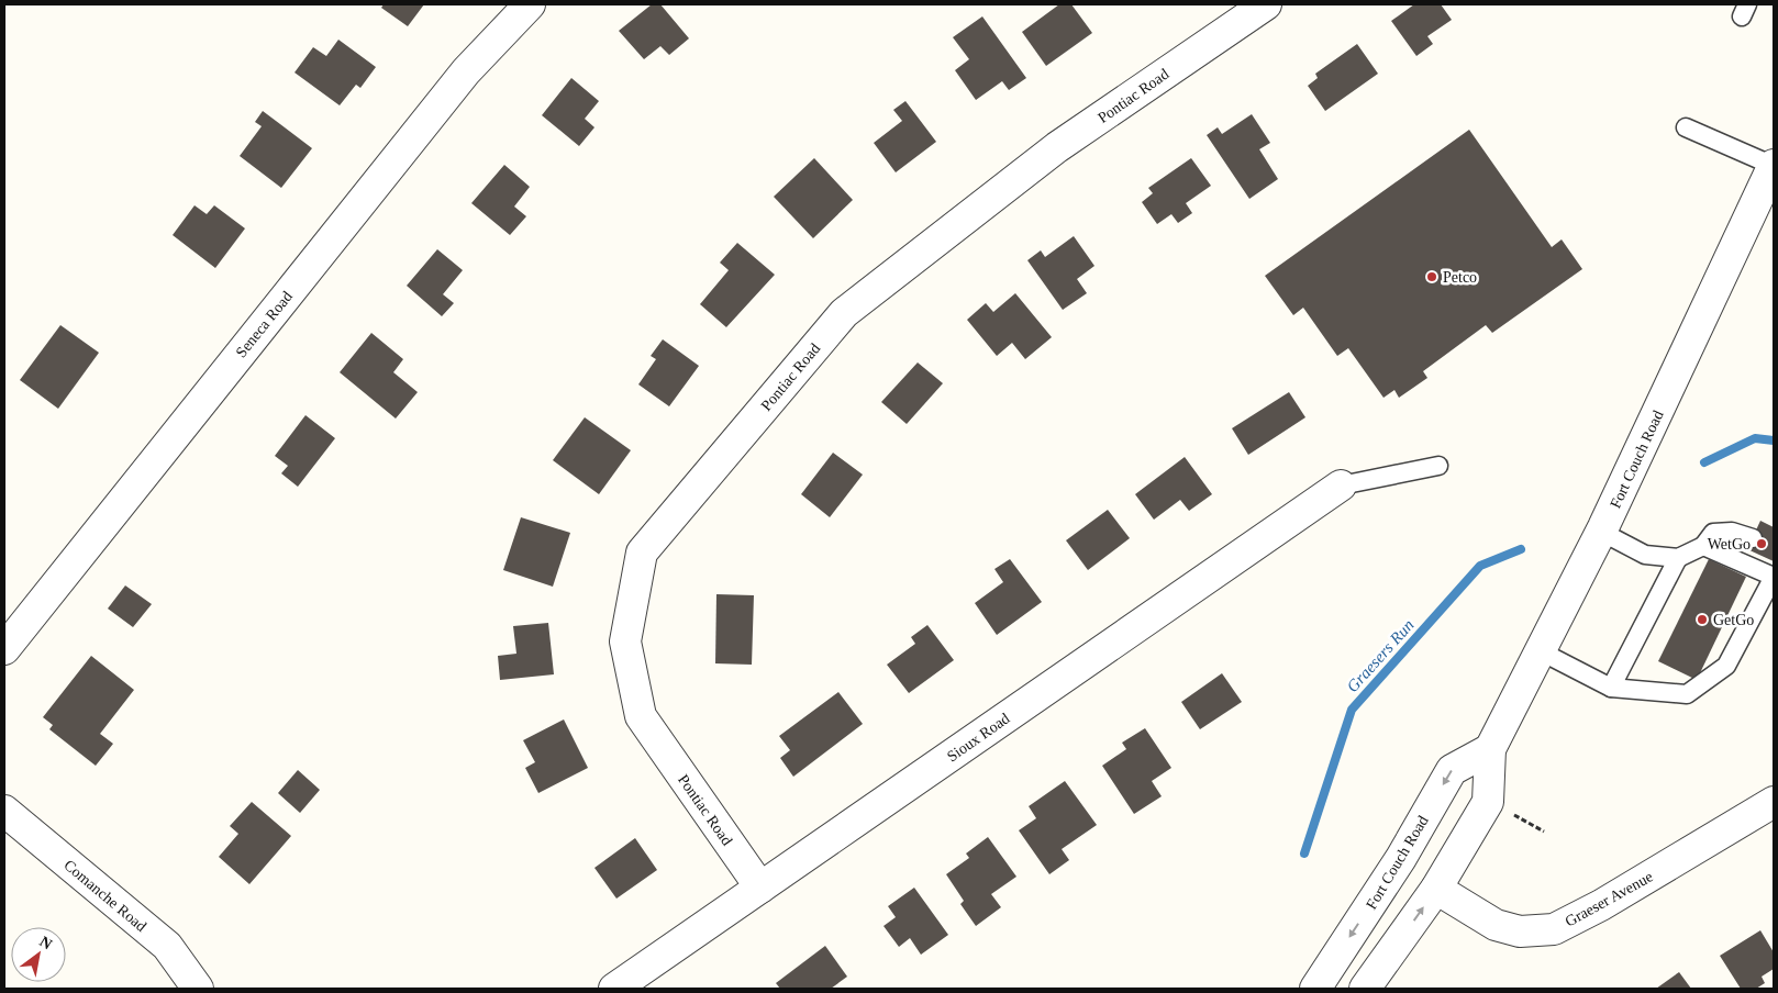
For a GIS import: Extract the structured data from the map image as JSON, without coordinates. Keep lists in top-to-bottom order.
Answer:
{
  "streets": {
    "street": [
      "Pontiac Road",
      "Seneca Road",
      "Fort Couch Road",
      "Sioux Road",
      "Comanche Road",
      "Graeser Avenue"
    ]
  },
  "crossings": [
    ["Pontiac Road", "Sioux Road"],
    ["Fort Couch Road", "Graeser Avenue"]
  ],
  "water": ["Graesers Run"],
  "places": ["Petco", "WetGo", "GetGo"],
  "north": "top right"
}
